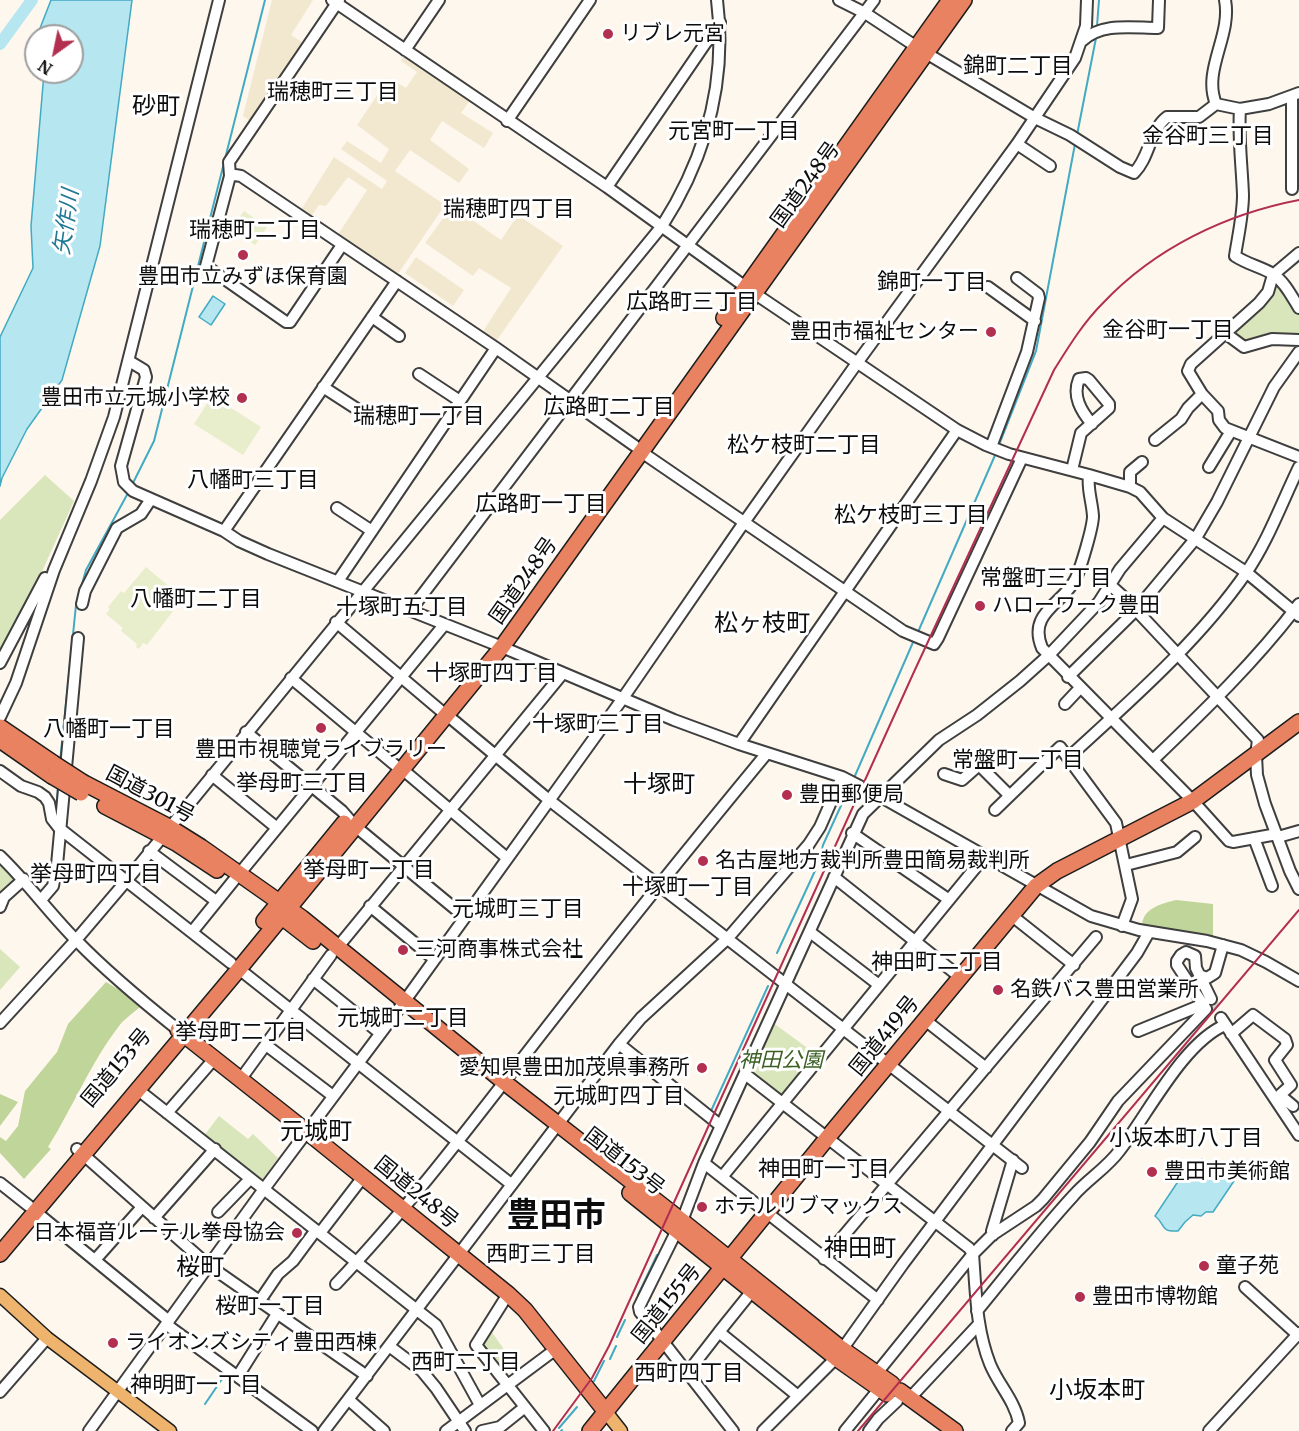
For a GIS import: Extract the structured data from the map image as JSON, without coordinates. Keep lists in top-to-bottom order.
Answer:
{
  "streets": {
    "highway": [
      "国道248号",
      "国道301号",
      "国道419号",
      "国道153号",
      "国道155号"
    ]
  },
  "crossings": [
    ["国道248号", "国道301号"],
    ["国道248号", "国道153号"],
    ["国道248号", "国道155号"],
    ["国道301号", "国道153号"],
    ["国道419号", "国道153号"],
    ["国道419号", "国道155号"],
    ["国道153号", "国道155号"]
  ],
  "districts": [
    "錦町二丁目",
    "瑞穂町三丁目",
    "砂町",
    "元宮町一丁目",
    "金谷町三丁目",
    "瑞穂町四丁目",
    "瑞穂町二丁目",
    "錦町一丁目",
    "広路町三丁目",
    "金谷町一丁目",
    "広路町二丁目",
    "瑞穂町一丁目",
    "松ケ枝町二丁目",
    "八幡町三丁目",
    "広路町一丁目",
    "松ケ枝町三丁目",
    "常盤町三丁目",
    "八幡町二丁目",
    "十塚町五丁目",
    "松ヶ枝町",
    "十塚町四丁目",
    "十塚町三丁目",
    "八幡町一丁目",
    "常盤町一丁目",
    "挙母町三丁目",
    "十塚町",
    "挙母町一丁目",
    "挙母町四丁目",
    "十塚町一丁目",
    "元城町三丁目",
    "神田町二丁目",
    "元城町二丁目",
    "挙母町二丁目",
    "元城町四丁目",
    "元城町",
    "小坂本町八丁目",
    "神田町一丁目",
    "豊田市",
    "神田町",
    "西町三丁目",
    "桜町",
    "桜町一丁目",
    "西町二丁目",
    "西町四丁目",
    "神明町一丁目",
    "小坂本町"
  ],
  "water": ["矢作川"],
  "parks": ["神田公園"],
  "places": [
    "リブレ元宮",
    "豊田市立みずほ保育園",
    "豊田市福祉センター",
    "豊田市立元城小学校",
    "ハローワーク豊田",
    "豊田市視聴覚ライブラリー",
    "豊田郵便局",
    "名古屋地方裁判所豊田簡易裁判所",
    "三河商事株式会社",
    "名鉄バス豊田営業所",
    "愛知県豊田加茂県事務所",
    "豊田市美術館",
    "ホテルリブマックス",
    "日本福音ルーテル拳母協会",
    "童子苑",
    "豊田市博物館",
    "ライオンズシティ豊田西棟"
  ],
  "north": "bottom left"
}
